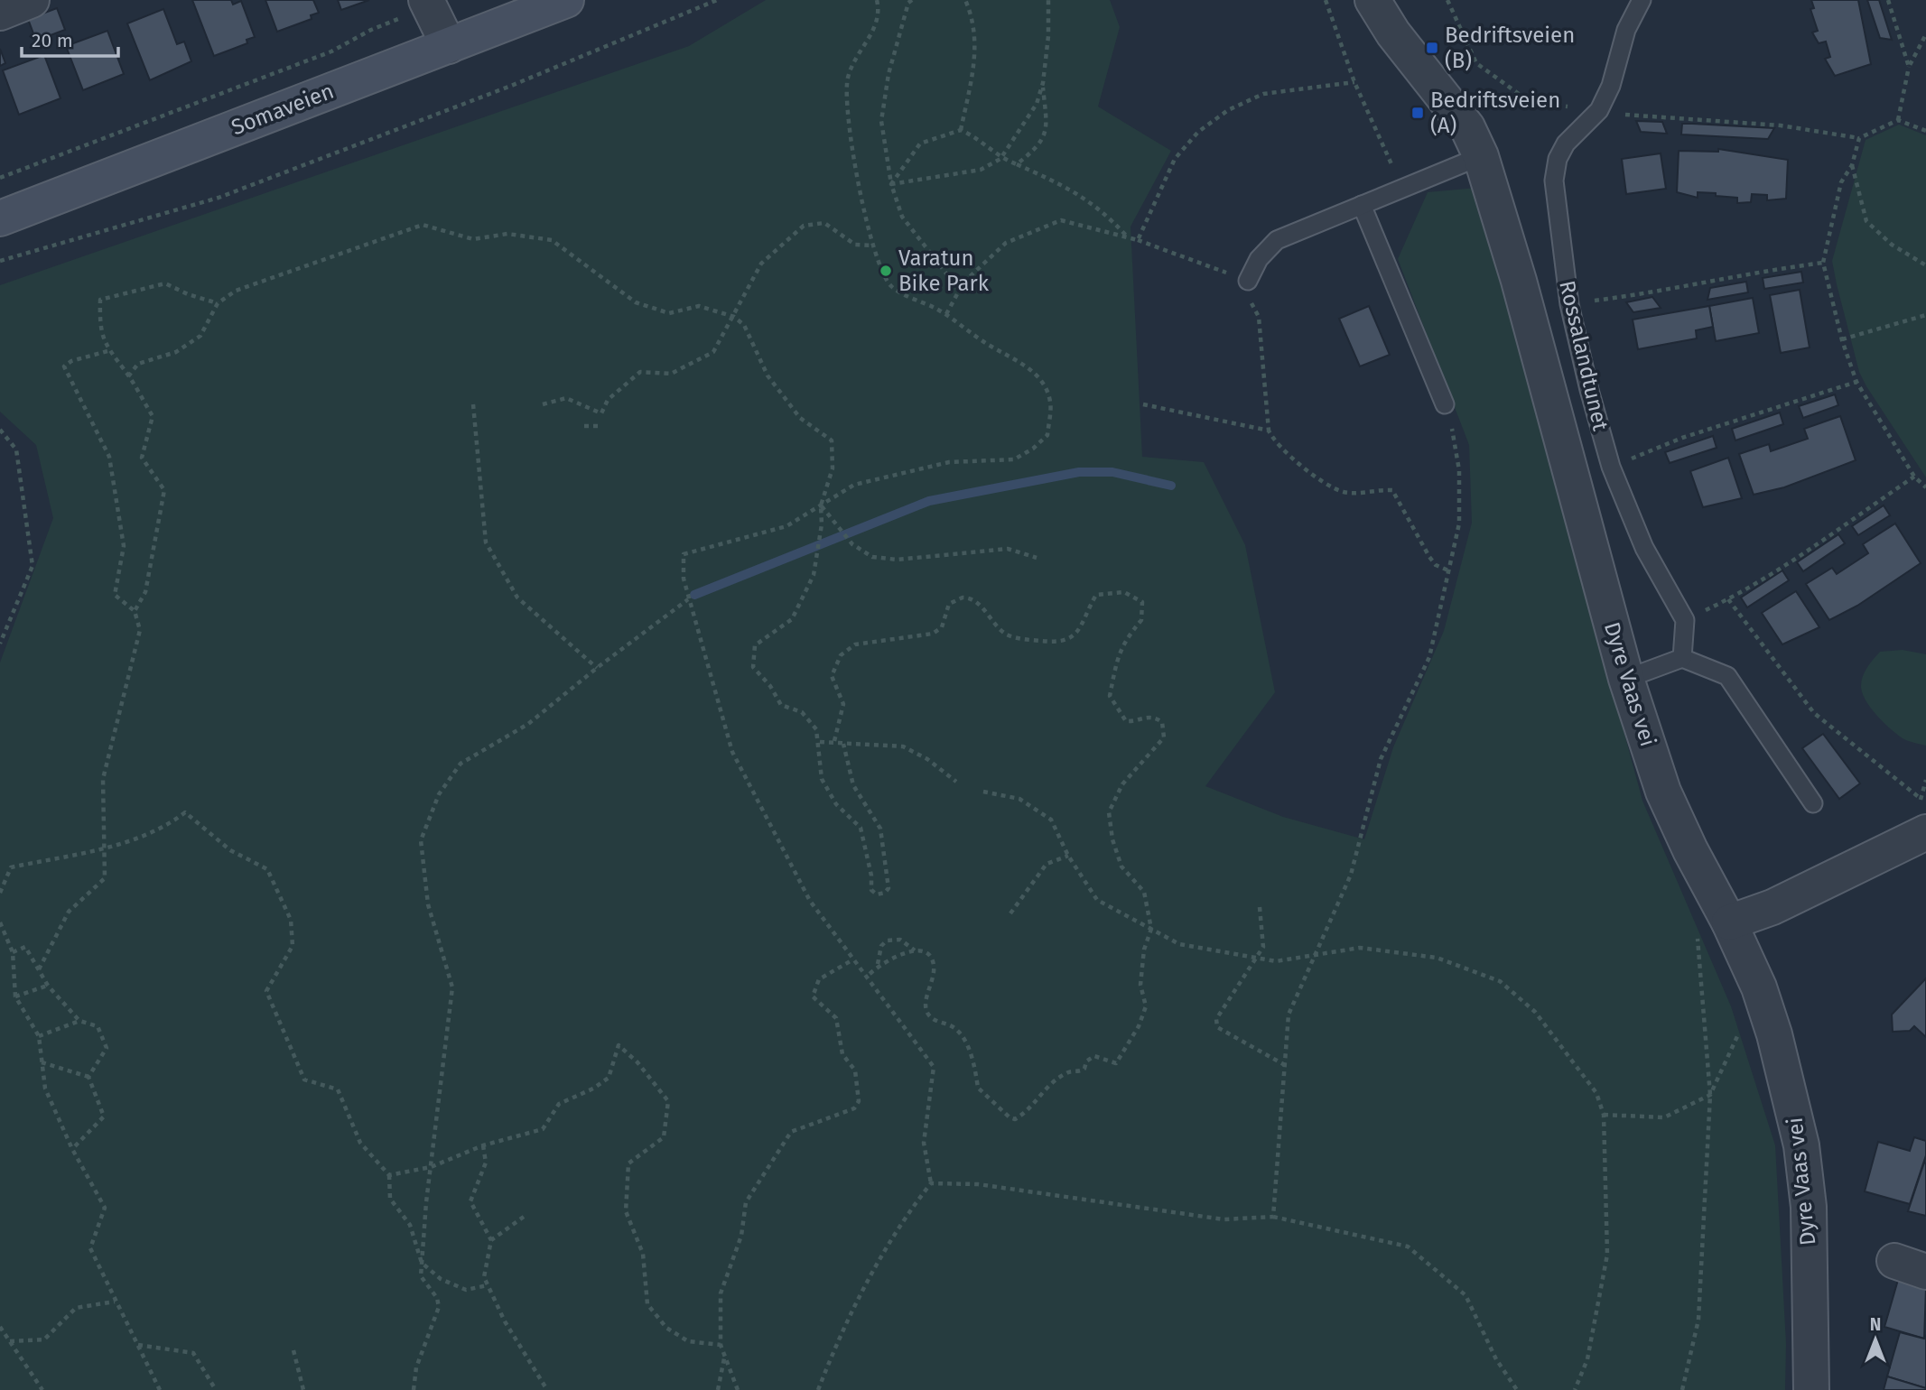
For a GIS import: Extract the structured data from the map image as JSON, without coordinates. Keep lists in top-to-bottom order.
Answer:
{
  "streets": {
    "main road": ["Somaveien"],
    "street": ["Dyre Vaas vei"],
    "lane": ["Rossalandtunet"]
  },
  "places": {
    "transit": ["Bedriftsveien (B)", "Bedriftsveien (A)"],
    "other": ["Varatun Bike Park"]
  },
  "scale_bar": "20 m",
  "north": "top"
}
